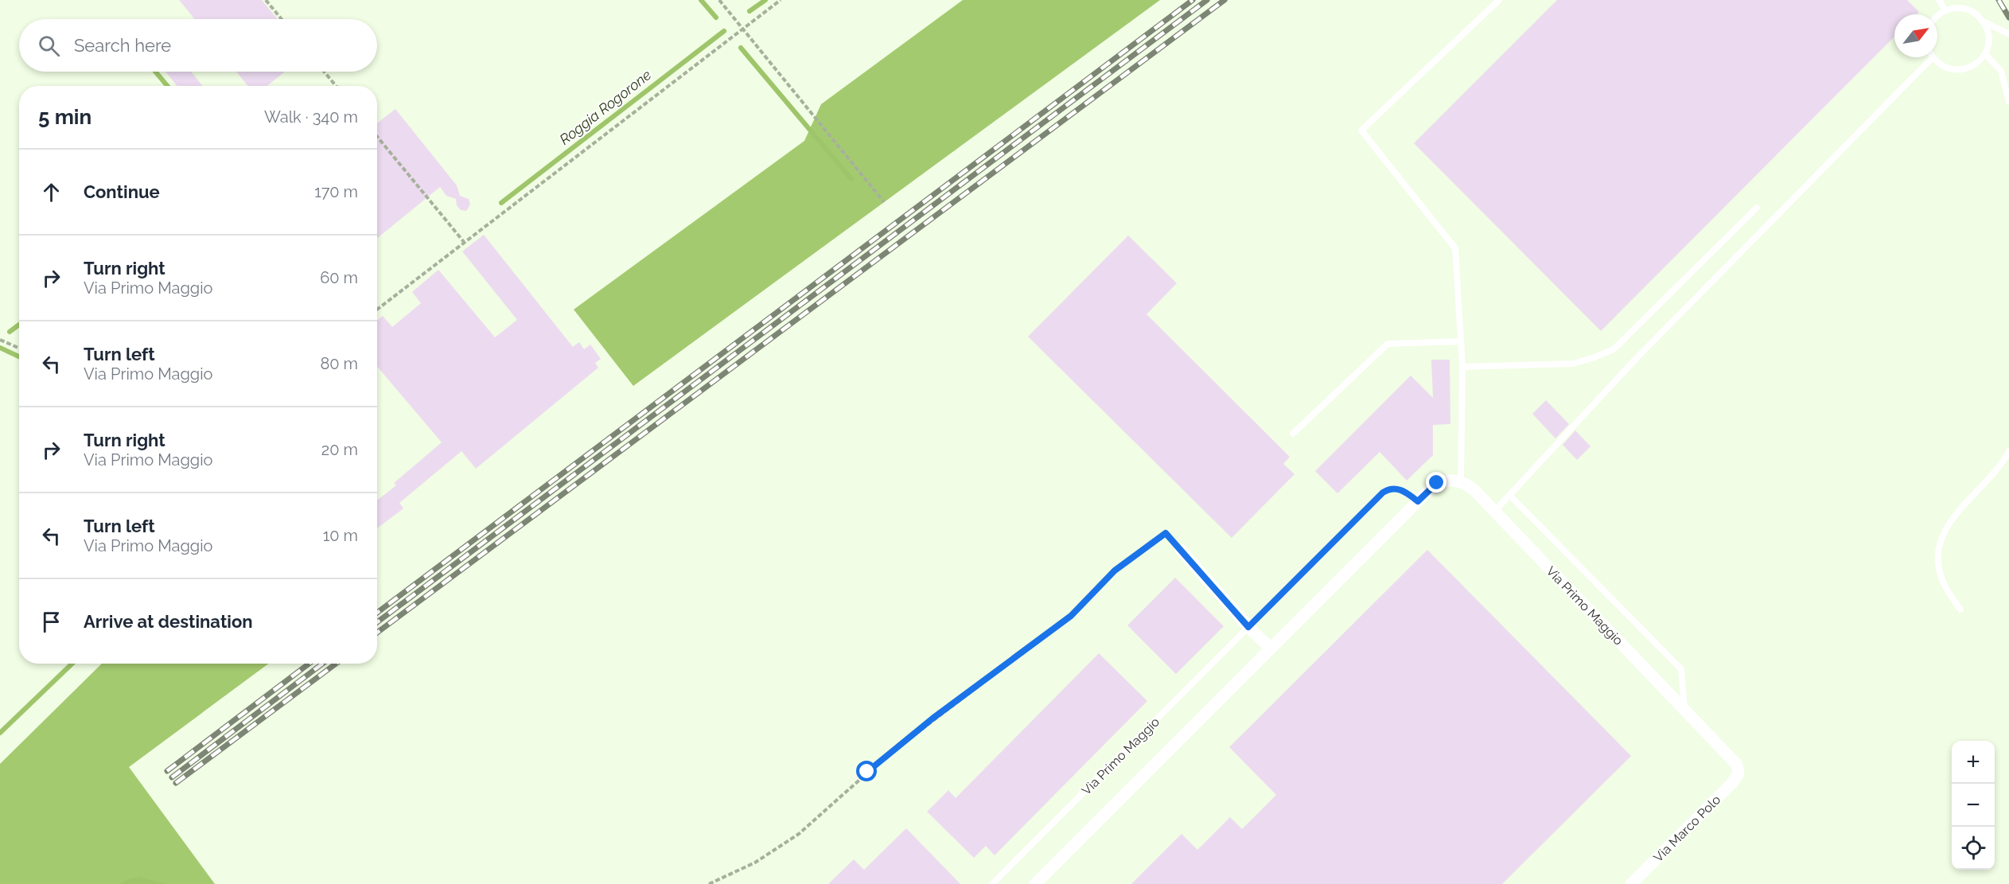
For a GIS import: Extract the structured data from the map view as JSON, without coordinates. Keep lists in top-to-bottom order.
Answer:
{
  "streets": {
    "street": ["Via Primo Maggio", "Via Marco Polo"]
  },
  "crossings": [
    ["Via Primo Maggio", "Via Marco Polo"]
  ],
  "water": ["Roggia Rogorone"],
  "north": "top right",
  "page": {
    "search": "Search here",
    "heading": ["5 min", "Walk · 340 m"],
    "list": [
      ["Continue", "170 m"],
      ["Turn right", "Via Primo Maggio", "60 m"],
      ["Turn left", "Via Primo Maggio", "80 m"],
      ["Turn right", "Via Primo Maggio", "20 m"],
      ["Turn left", "Via Primo Maggio", "10 m"],
      "Arrive at destination"
    ],
    "map_buttons": ["+", "−"]
  }
}
